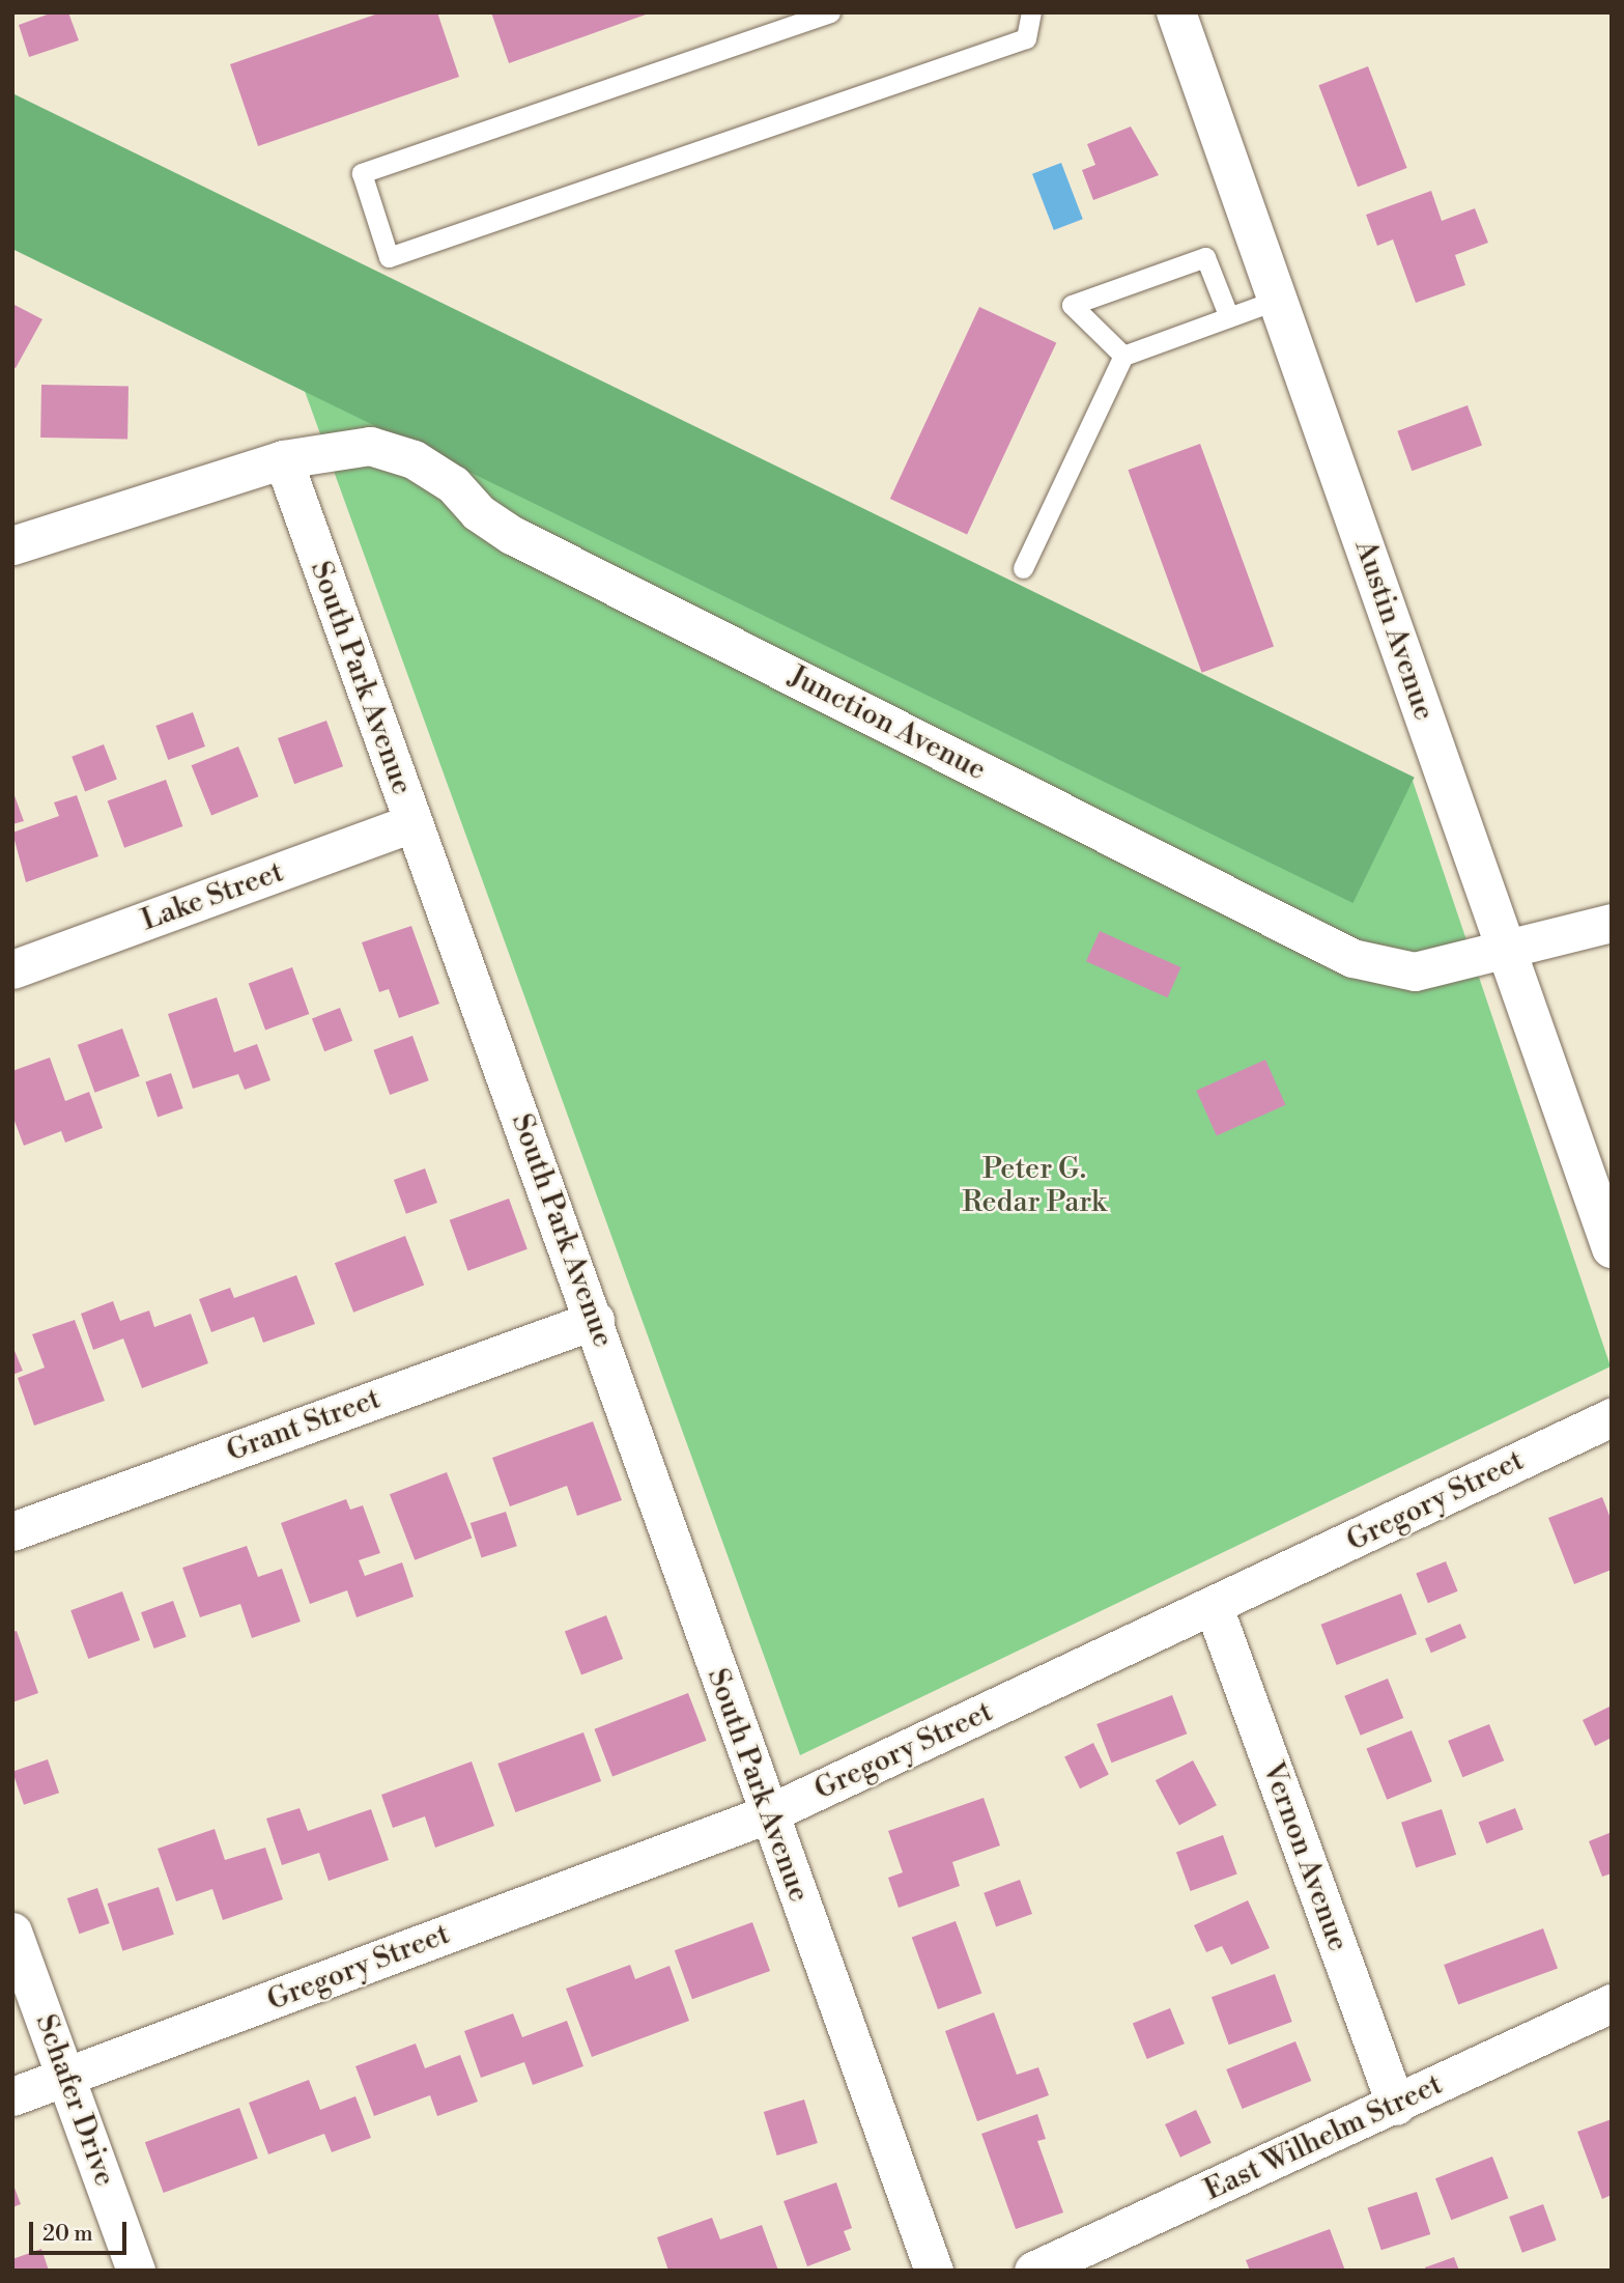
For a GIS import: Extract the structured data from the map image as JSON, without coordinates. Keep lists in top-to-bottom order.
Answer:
{
  "streets": {
    "street": [
      "Austin Avenue",
      "South Park Avenue",
      "Junction Avenue",
      "Lake Street",
      "Grant Street",
      "Gregory Street",
      "Vernon Avenue",
      "Schafer Drive",
      "East Wilhelm Street"
    ]
  },
  "crossings": [
    ["Austin Avenue", "Junction Avenue"],
    ["South Park Avenue", "Junction Avenue"],
    ["South Park Avenue", "Lake Street"],
    ["South Park Avenue", "Grant Street"],
    ["South Park Avenue", "Gregory Street"],
    ["Gregory Street", "Vernon Avenue"],
    ["Gregory Street", "Schafer Drive"],
    ["Vernon Avenue", "East Wilhelm Street"]
  ],
  "parks": ["Peter G. Redar Park"],
  "scale_bar": "20 m"
}
